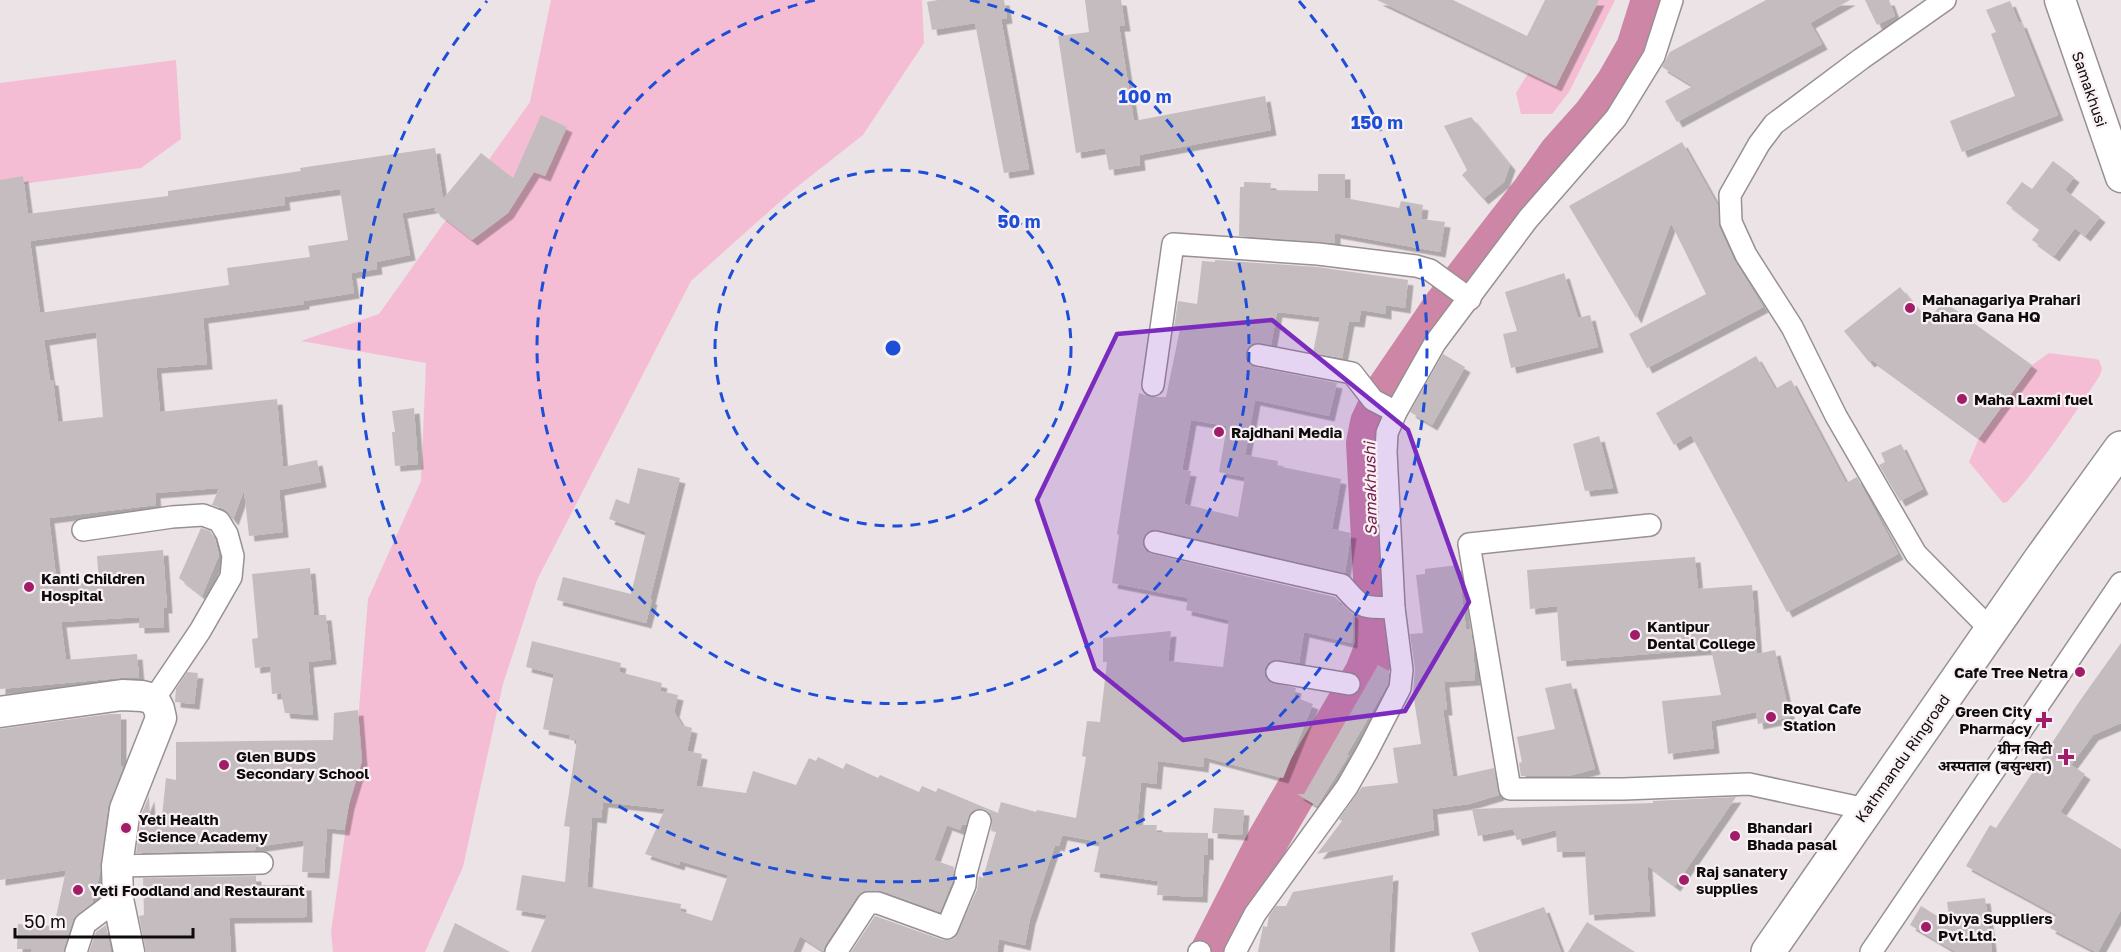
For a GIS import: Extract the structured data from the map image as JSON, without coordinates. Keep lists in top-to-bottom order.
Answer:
{
  "streets": {
    "highway": ["Kathmandu Ringroad"],
    "street": ["Samakhusi"]
  },
  "water": ["Samakhushi"],
  "places": {
    "other": [
      "Mahanagariya Prahari Pahara Gana HQ",
      "Maha Laxmi fuel",
      "Rajdhani Media",
      "Kanti Children Hospital",
      "Kantipur Dental College",
      "Cafe Tree Netra",
      "Royal Cafe Station",
      "Glen BUDS Secondary School",
      "Yeti Health Science Academy",
      "Bhandari Bhada pasal",
      "Raj sanatery supplies",
      "Yeti Foodland and Restaurant",
      "Divya Suppliers Pvt.Ltd."
    ],
    "health": ["Green City Pharmacy", "ग्रीन सिटी अस्पताल (बसुन्धरा)"]
  },
  "scale_bar": "50 m",
  "rings": ["100 m", "150 m", "50 m"]
}
